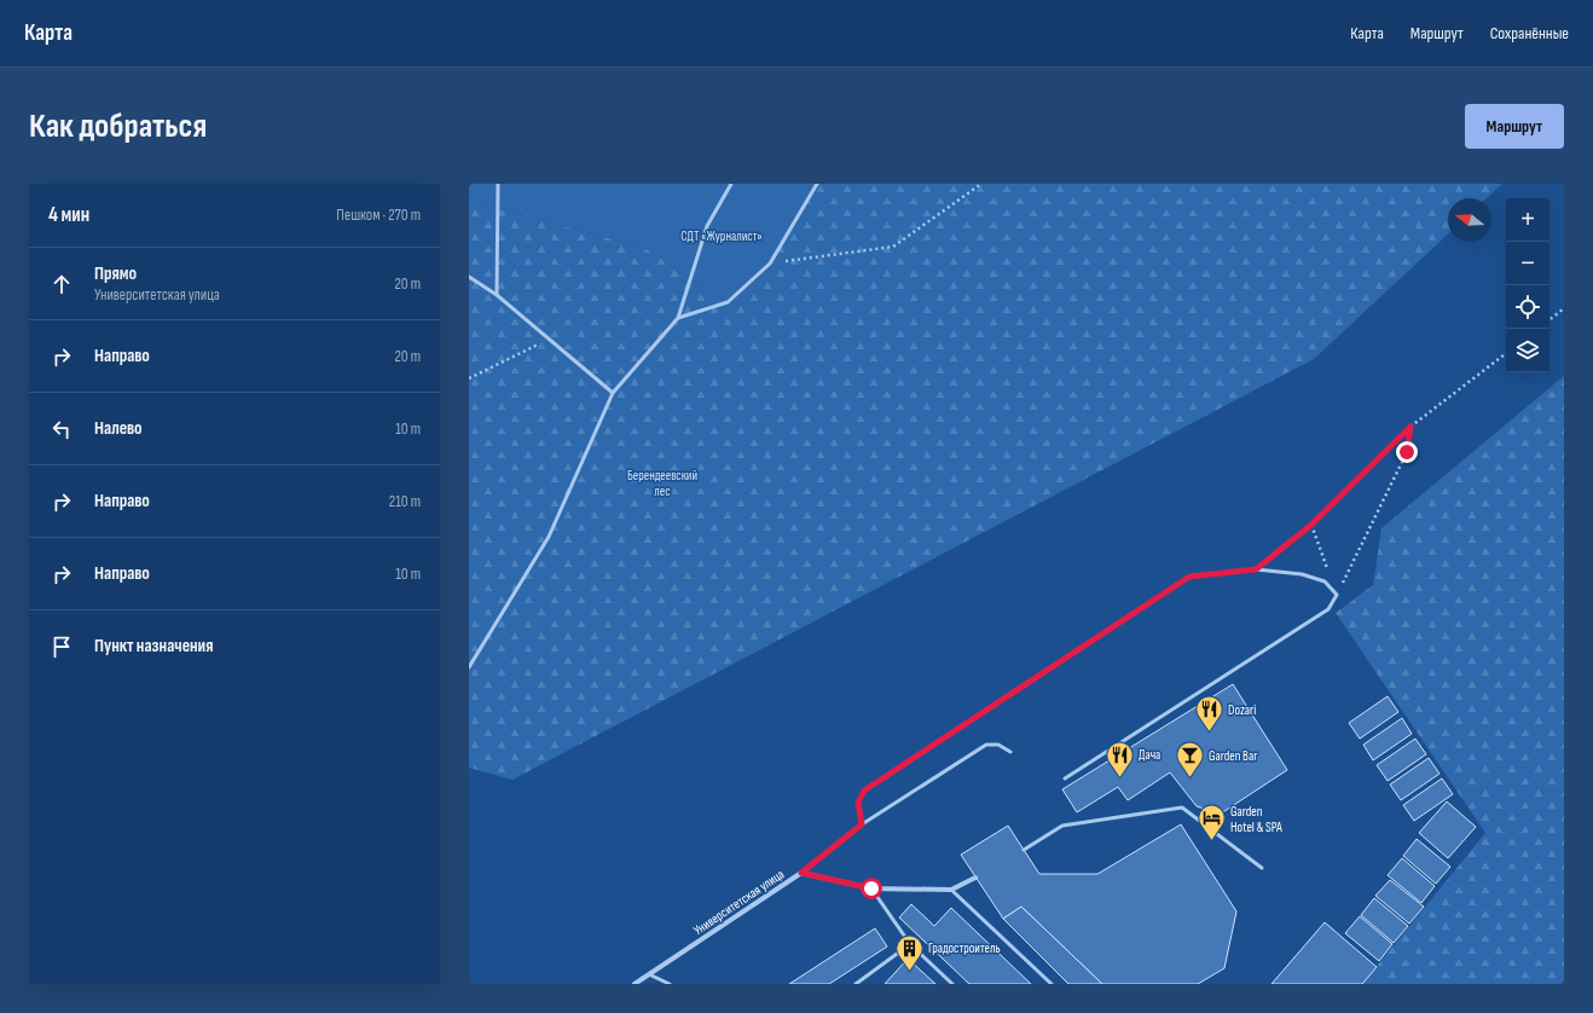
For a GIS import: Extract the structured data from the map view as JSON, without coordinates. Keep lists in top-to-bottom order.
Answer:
{
  "streets": {
    "street": ["Университетская улица"]
  },
  "parks": ["СДТ «Журналист»", "Берендеевский лес"],
  "places": {
    "restaurant": ["Dozari", "Дача"],
    "bar": ["Garden Bar"],
    "hotel": ["Garden Hotel & SPA"],
    "building": ["Градостроитель"]
  },
  "north": "left",
  "page": {
    "header": "Карта",
    "nav": ["Карта", "Маршрут", "Сохранённые"],
    "buttons": "Маршрут",
    "title": "Как добраться",
    "heading": ["4 мин", "Пешком · 270 m"],
    "map_buttons": ["+", "−"],
    "list": [
      ["Прямо", "Университетская улица", "20 m"],
      ["Направо", "20 m"],
      ["Налево", "10 m"],
      ["Направо", "210 m"],
      ["Направо", "10 m"],
      "Пункт назначения"
    ]
  }
}
